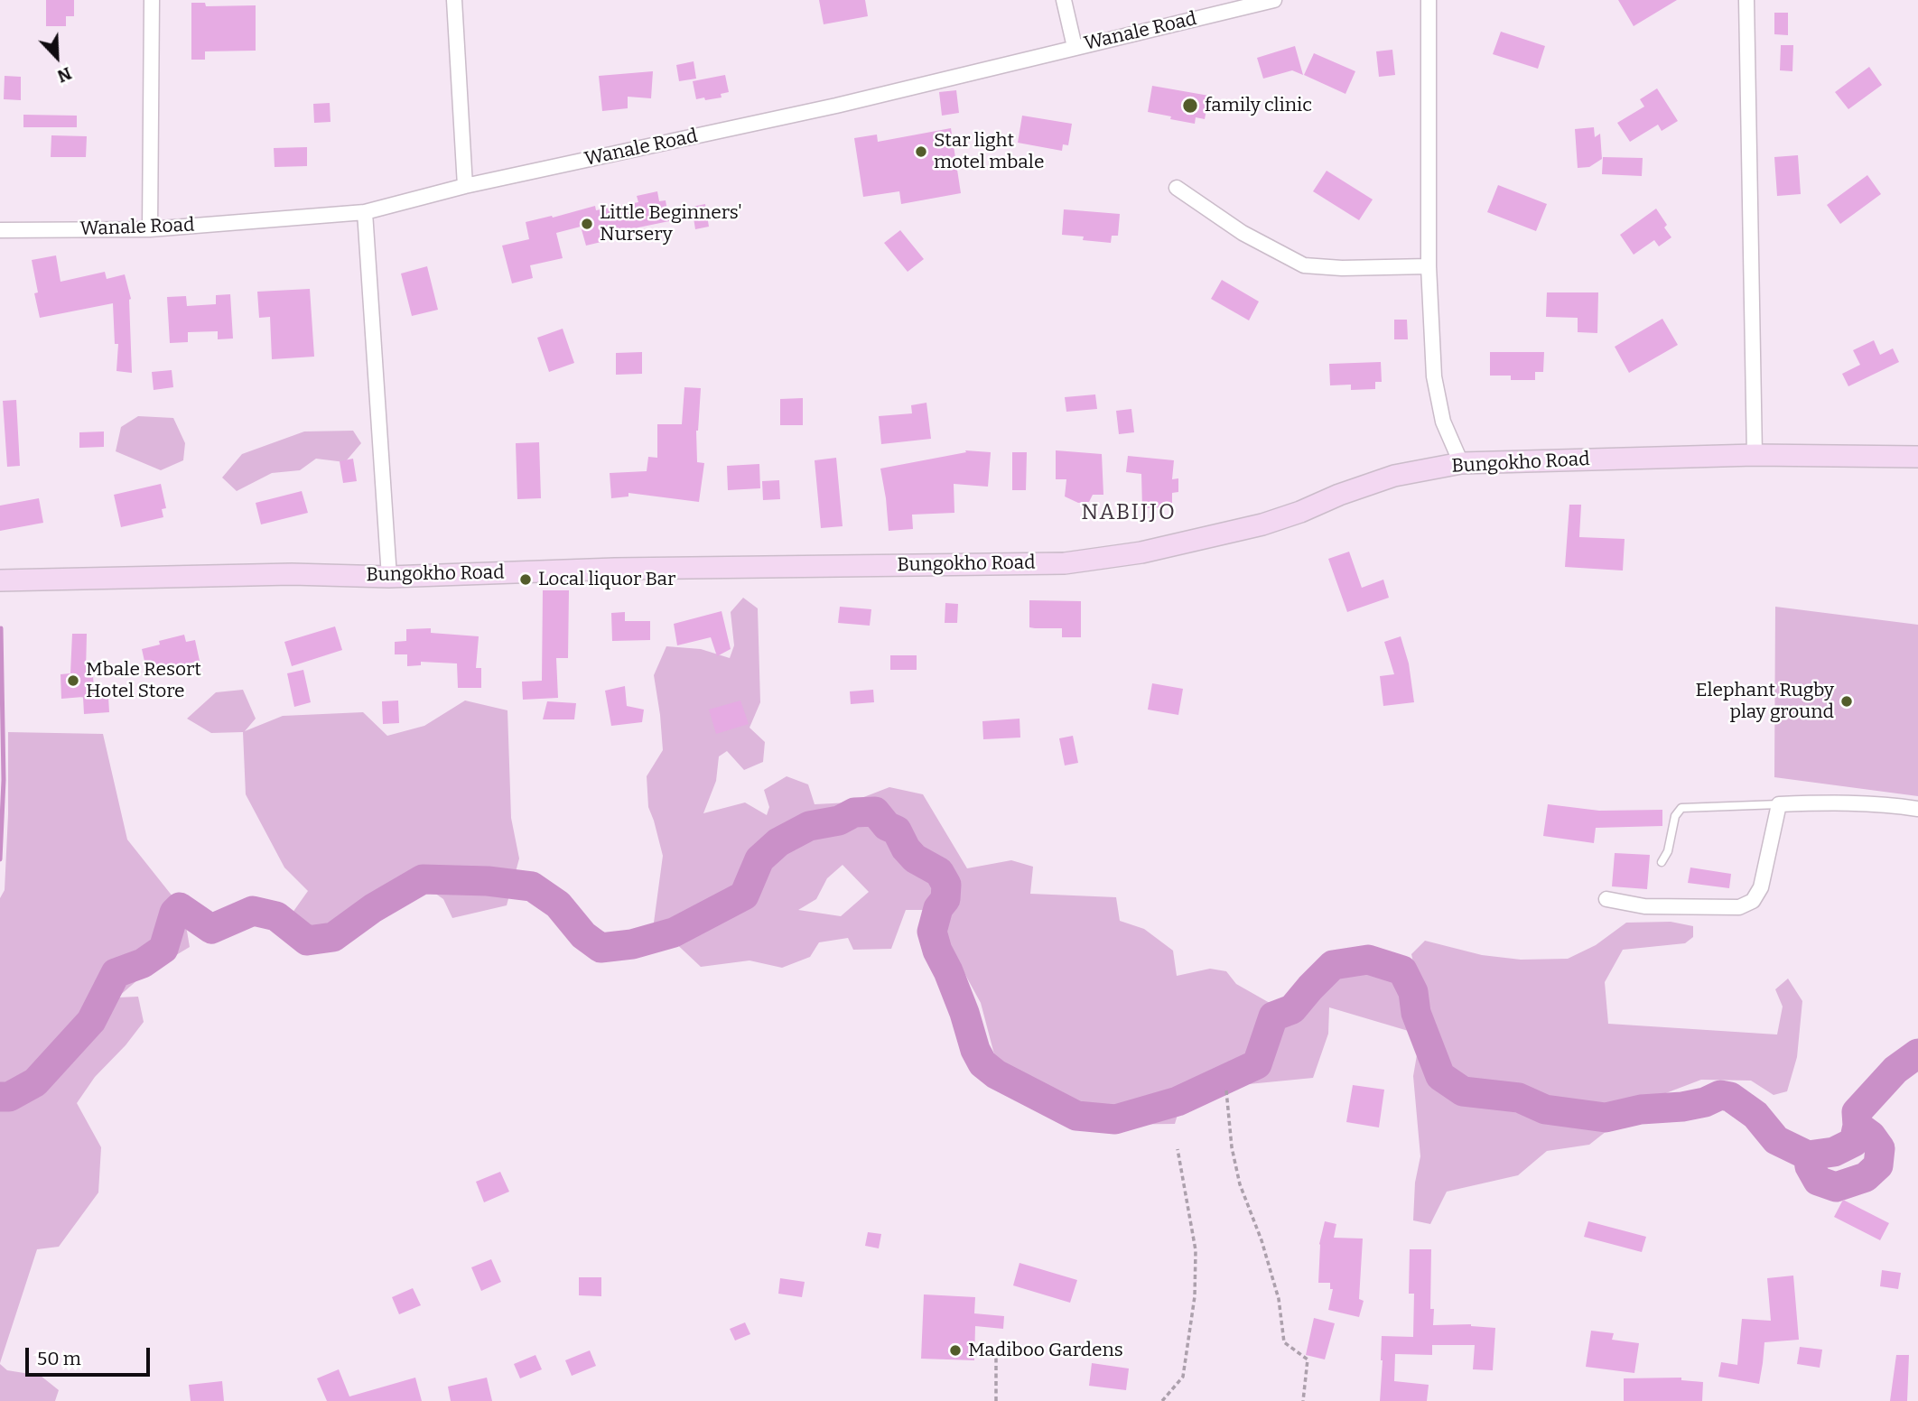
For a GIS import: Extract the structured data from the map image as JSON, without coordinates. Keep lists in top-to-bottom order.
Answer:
{
  "streets": {
    "street": ["Wanale Road", "Bungokho Road"]
  },
  "districts": ["NABIJJO"],
  "places": [
    "family clinic",
    "Star light motel mbale",
    "Little Beginners' Nursery",
    "Local liquor Bar",
    "Mbale Resort Hotel Store",
    "Elephant Rugby play ground",
    "Madiboo Gardens"
  ],
  "scale_bar": "50 m",
  "north": "bottom right"
}
